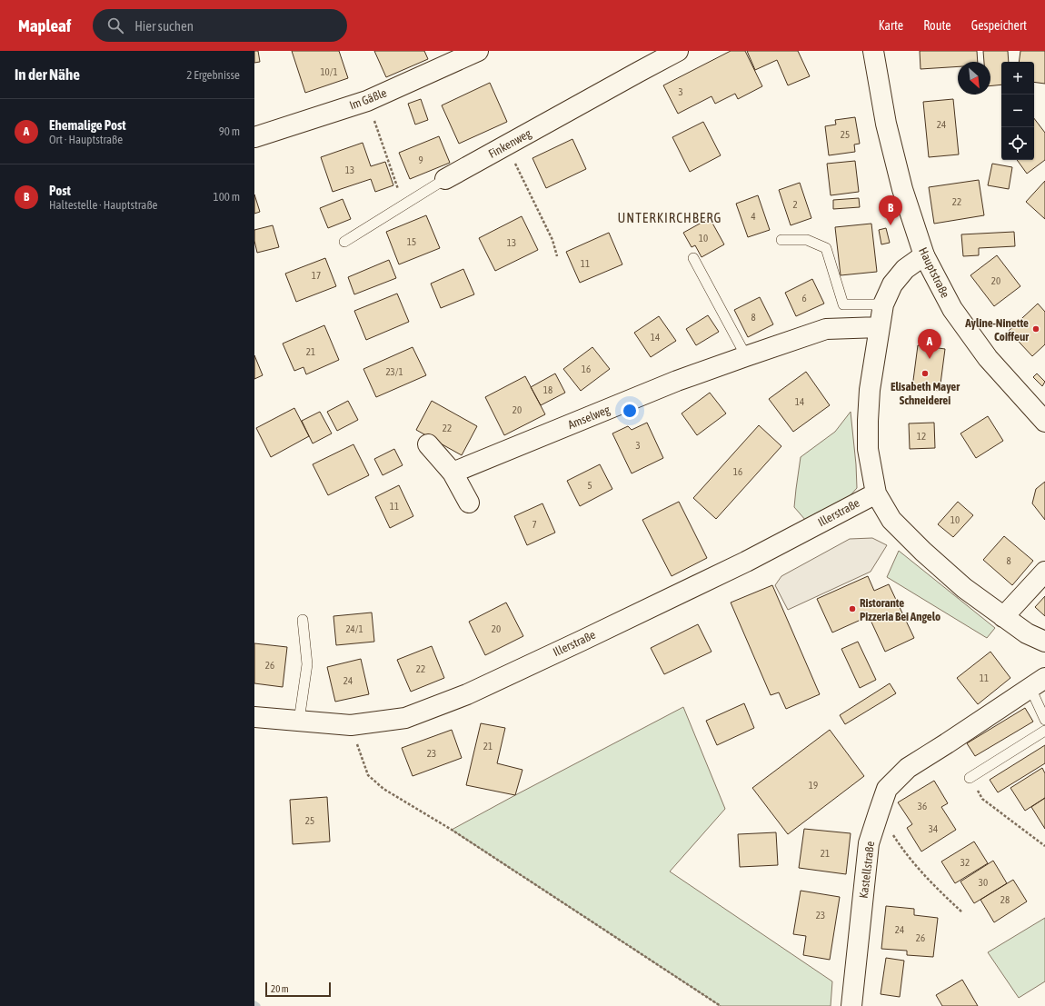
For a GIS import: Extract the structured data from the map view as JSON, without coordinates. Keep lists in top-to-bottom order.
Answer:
{
  "streets": {
    "street": [
      "Im Gäßle",
      "Finkenweg",
      "Hauptstraße",
      "Amselweg",
      "Illerstraße",
      "Kastellstraße"
    ]
  },
  "districts": ["UNTERKIRCHBERG"],
  "places": ["Ayline-Ninette Coiffeur", "Elisabeth Mayer Schneiderei", "Ristorante Pizzeria Bei Angelo"],
  "house_numbers": [
    "10/1",
    "3",
    "24",
    "25",
    "9",
    "13",
    "22",
    "2",
    "4",
    "10",
    "15",
    "13",
    "11",
    "17",
    "20",
    "6",
    "8",
    "14",
    "21",
    "16",
    "23/1",
    "18",
    "14",
    "20",
    "22",
    "12",
    "3",
    "16",
    "5",
    "11",
    "10",
    "7",
    "8",
    "24/1",
    "20",
    "26",
    "22",
    "11",
    "24",
    "21",
    "23",
    "19",
    "36",
    "25",
    "34",
    "21",
    "32",
    "30",
    "28",
    "23",
    "24",
    "26"
  ],
  "scale_bar": "20 m",
  "north": "bottom right",
  "page": {
    "header": "Mapleaf",
    "search": "Hier suchen",
    "nav": ["Karte", "Route", "Gespeichert"],
    "heading": ["In der Nähe", "2 Ergebnisse"],
    "map_buttons": ["+", "−"],
    "list": [
      {
        "mark": "A",
        "name": "Ehemalige Post",
        "note": "Ort · Hauptstraße",
        "value": "90 m"
      },
      {
        "mark": "B",
        "name": "Post",
        "note": "Haltestelle · Hauptstraße",
        "value": "100 m"
      }
    ],
    "pins": ["B", "A"],
    "scale": "20 m"
  }
}
